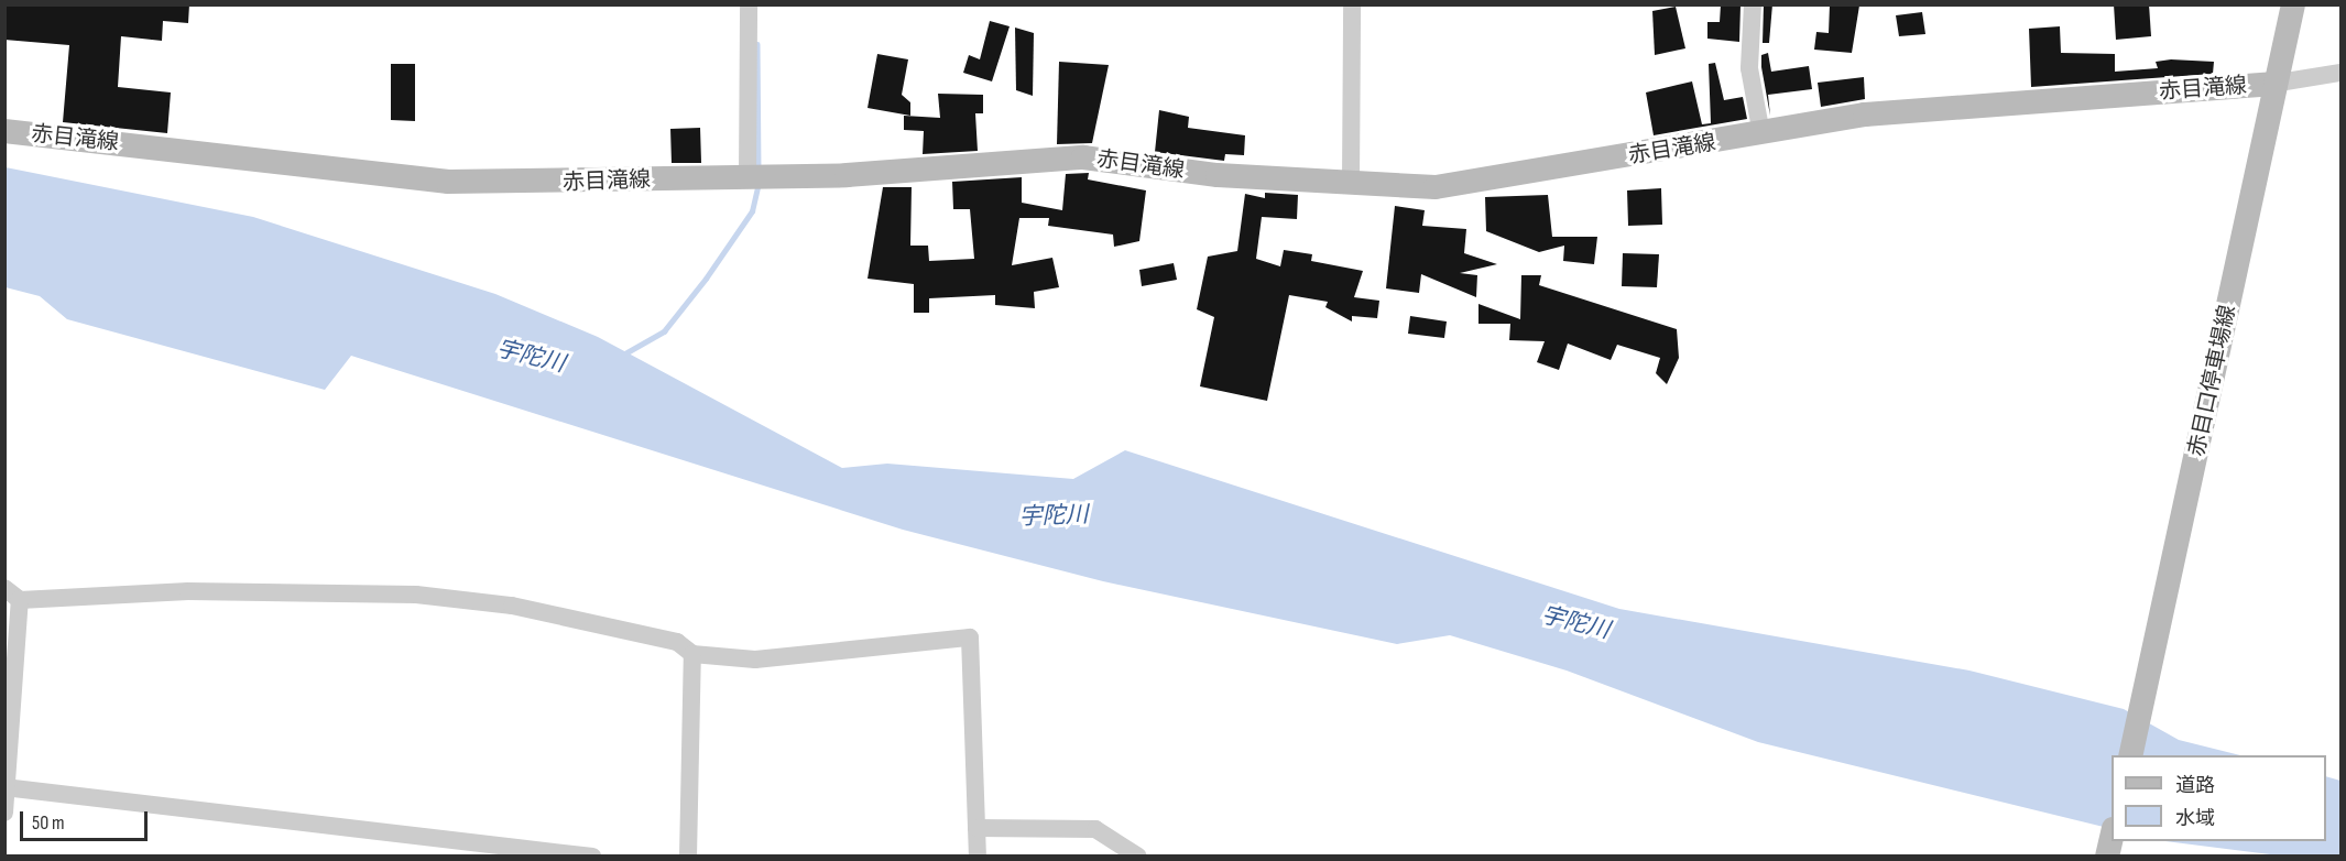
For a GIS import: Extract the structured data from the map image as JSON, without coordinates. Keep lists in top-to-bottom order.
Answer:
{
  "streets": {
    "main road": ["赤目滝線", "赤目口停車場線"]
  },
  "crossings": [
    ["赤目滝線", "赤目口停車場線"]
  ],
  "water": ["宇陀川"],
  "legend": ["道路", "水域"],
  "scale_bar": "50 m"
}
